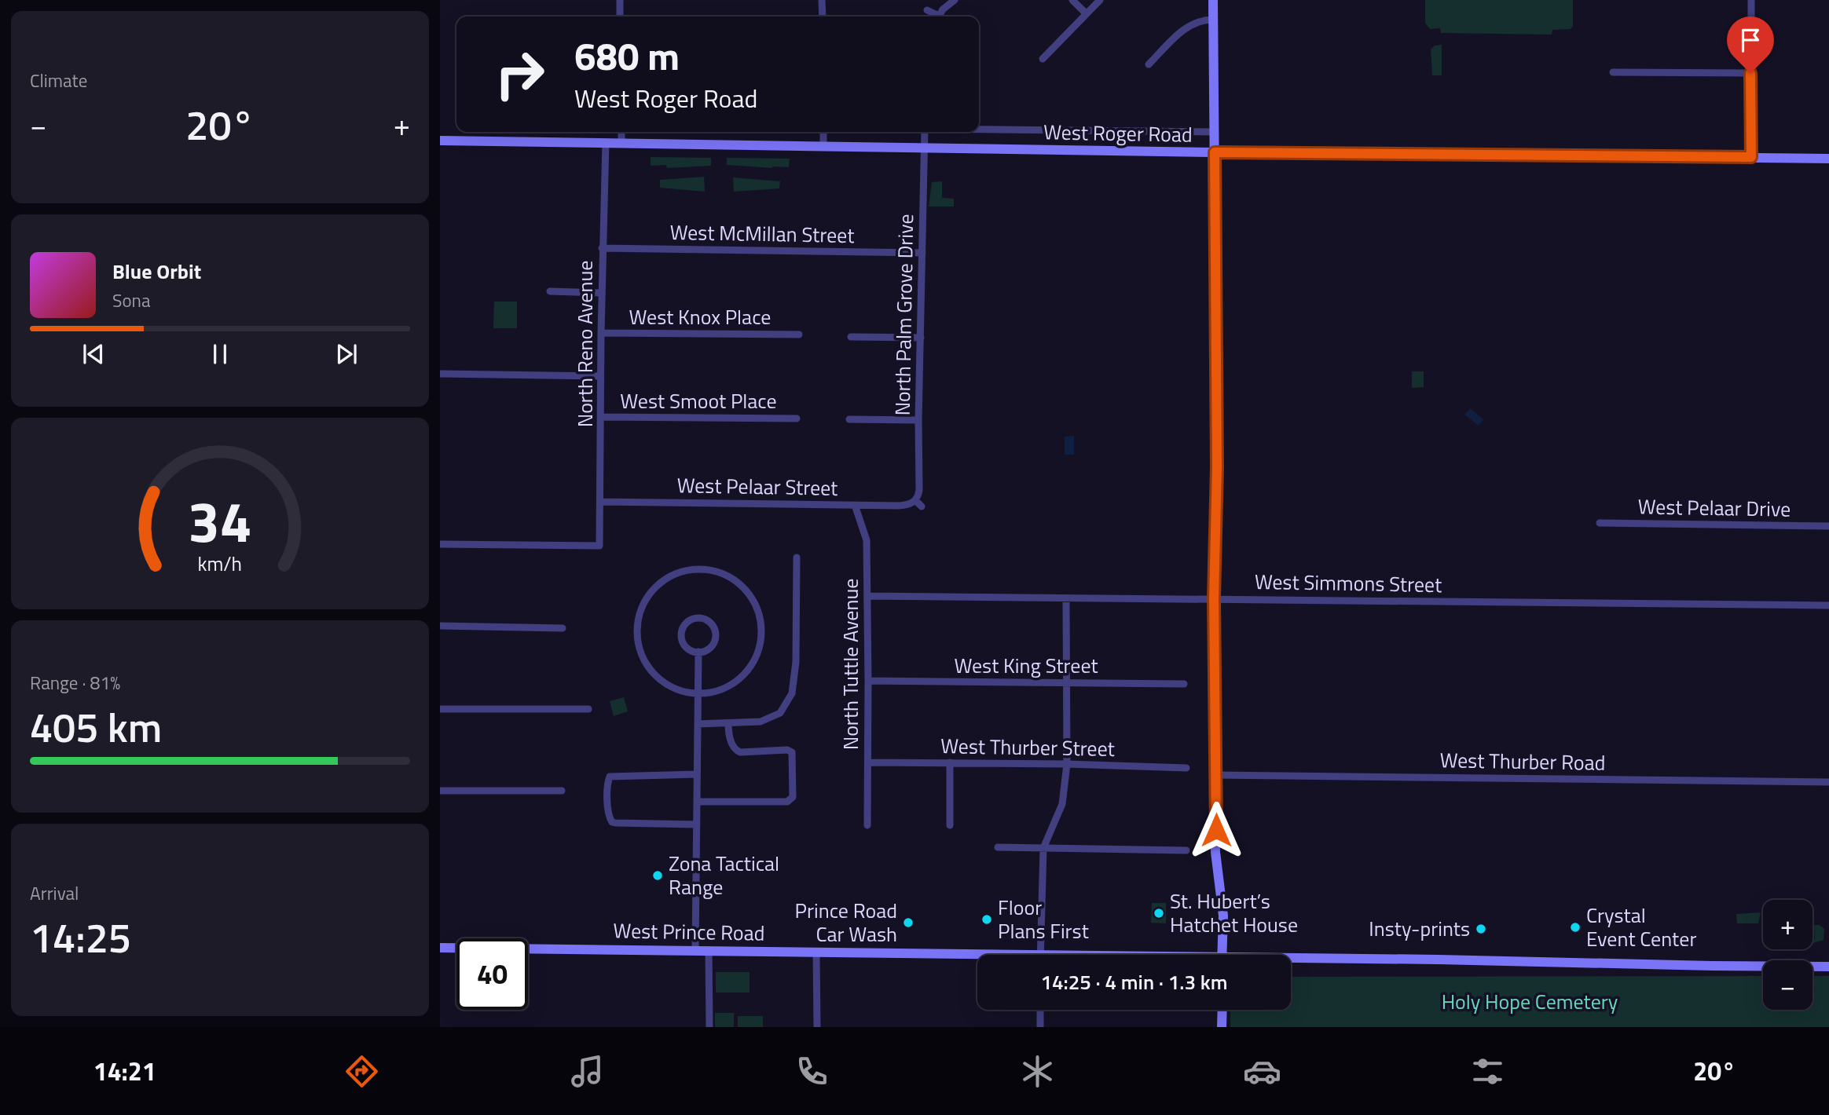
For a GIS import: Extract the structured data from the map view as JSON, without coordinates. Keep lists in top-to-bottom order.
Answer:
{
  "streets": {
    "street": [
      "West Roger Road",
      "West McMillan Street",
      "North Palm Grove Drive",
      "West Knox Place",
      "North Reno Avenue",
      "West Smoot Place",
      "West Pelaar Street",
      "West Pelaar Drive",
      "West Simmons Street",
      "North Tuttle Avenue",
      "West King Street",
      "West Thurber Street",
      "West Thurber Road",
      "West Prince Road"
    ]
  },
  "crossings": [
    ["West Roger Road", "North Palm Grove Drive"],
    ["West Roger Road", "North Reno Avenue"],
    ["West McMillan Street", "North Palm Grove Drive"],
    ["West McMillan Street", "North Reno Avenue"],
    ["North Palm Grove Drive", "West Pelaar Street"],
    ["West Knox Place", "North Reno Avenue"],
    ["North Reno Avenue", "West Smoot Place"],
    ["North Reno Avenue", "West Pelaar Street"],
    ["West Pelaar Street", "North Tuttle Avenue"],
    ["West Simmons Street", "North Tuttle Avenue"],
    ["North Tuttle Avenue", "West King Street"],
    ["North Tuttle Avenue", "West Thurber Street"]
  ],
  "parks": ["Holy Hope Cemetery"],
  "places": [
    "Zona Tactical Range",
    "St. Hubert’s Hatchet House",
    "Floor Plans First",
    "Prince Road Car Wash",
    "Crystal Event Center",
    "Insty-prints"
  ],
  "page": {
    "tile": [
      "Climate",
      ["Range · 81%", "405 km"],
      ["Arrival", "14:25"]
    ],
    "turn": ["680 m", "West Roger Road"],
    "heat": ["−", "20°", "+"],
    "song": ["Blue Orbit", "Sona"],
    "map_buttons": ["+", "−"],
    "limit": "40",
    "trip": "14:25 · 4 min · 1.3 km",
    "tabs": ["14:21", "20°"],
    "gauge": ["34", "km/h"]
  }
}
